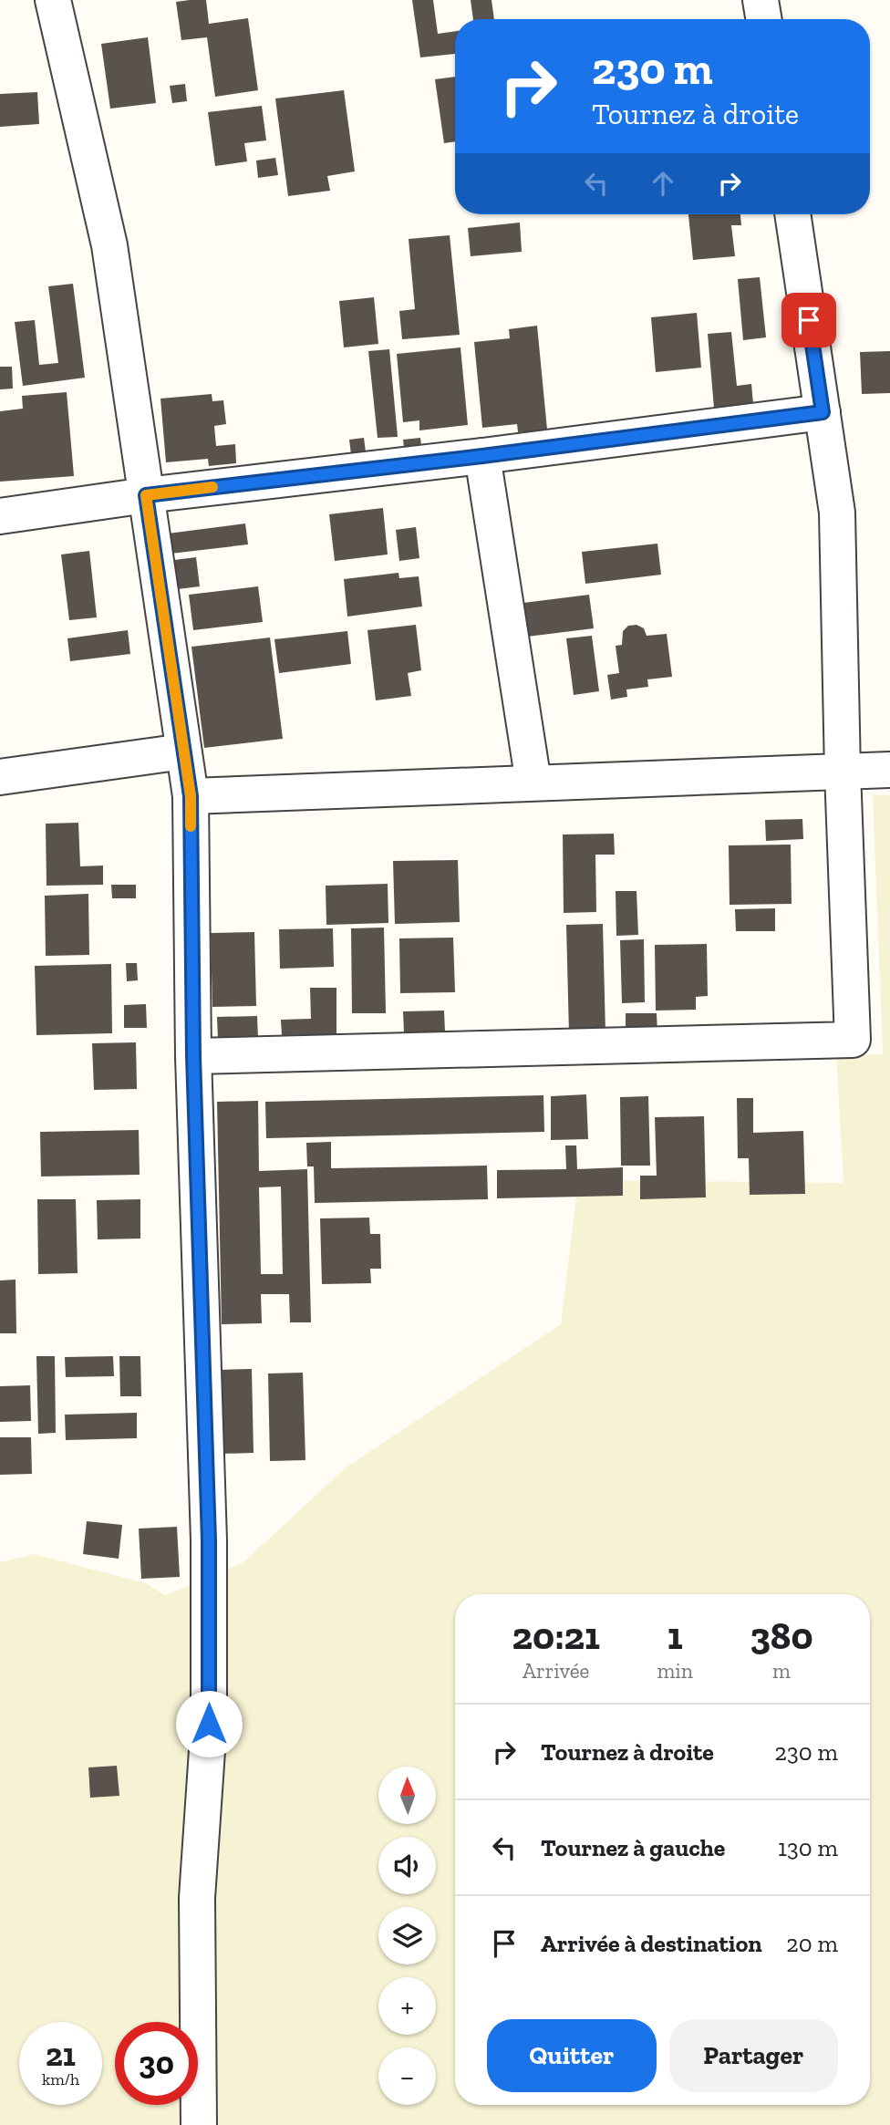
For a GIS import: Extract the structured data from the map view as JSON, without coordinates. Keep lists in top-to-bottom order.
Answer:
{
  "north": "top",
  "page": {
    "turn": ["230 m", "Tournez à droite"],
    "eta": [
      "20:21",
      "Arrivée",
      "1",
      "min",
      "380",
      "m"
    ],
    "list": [
      {
        "name": "Tournez à droite",
        "value": "230 m"
      },
      {
        "name": "Tournez à gauche",
        "value": "130 m"
      },
      {
        "name": "Arrivée à destination",
        "value": "20 m"
      }
    ],
    "map_buttons": ["+", "−"],
    "buttons": ["Quitter", "Partager"],
    "speed": "21 km/h",
    "limit": "30"
  }
}
